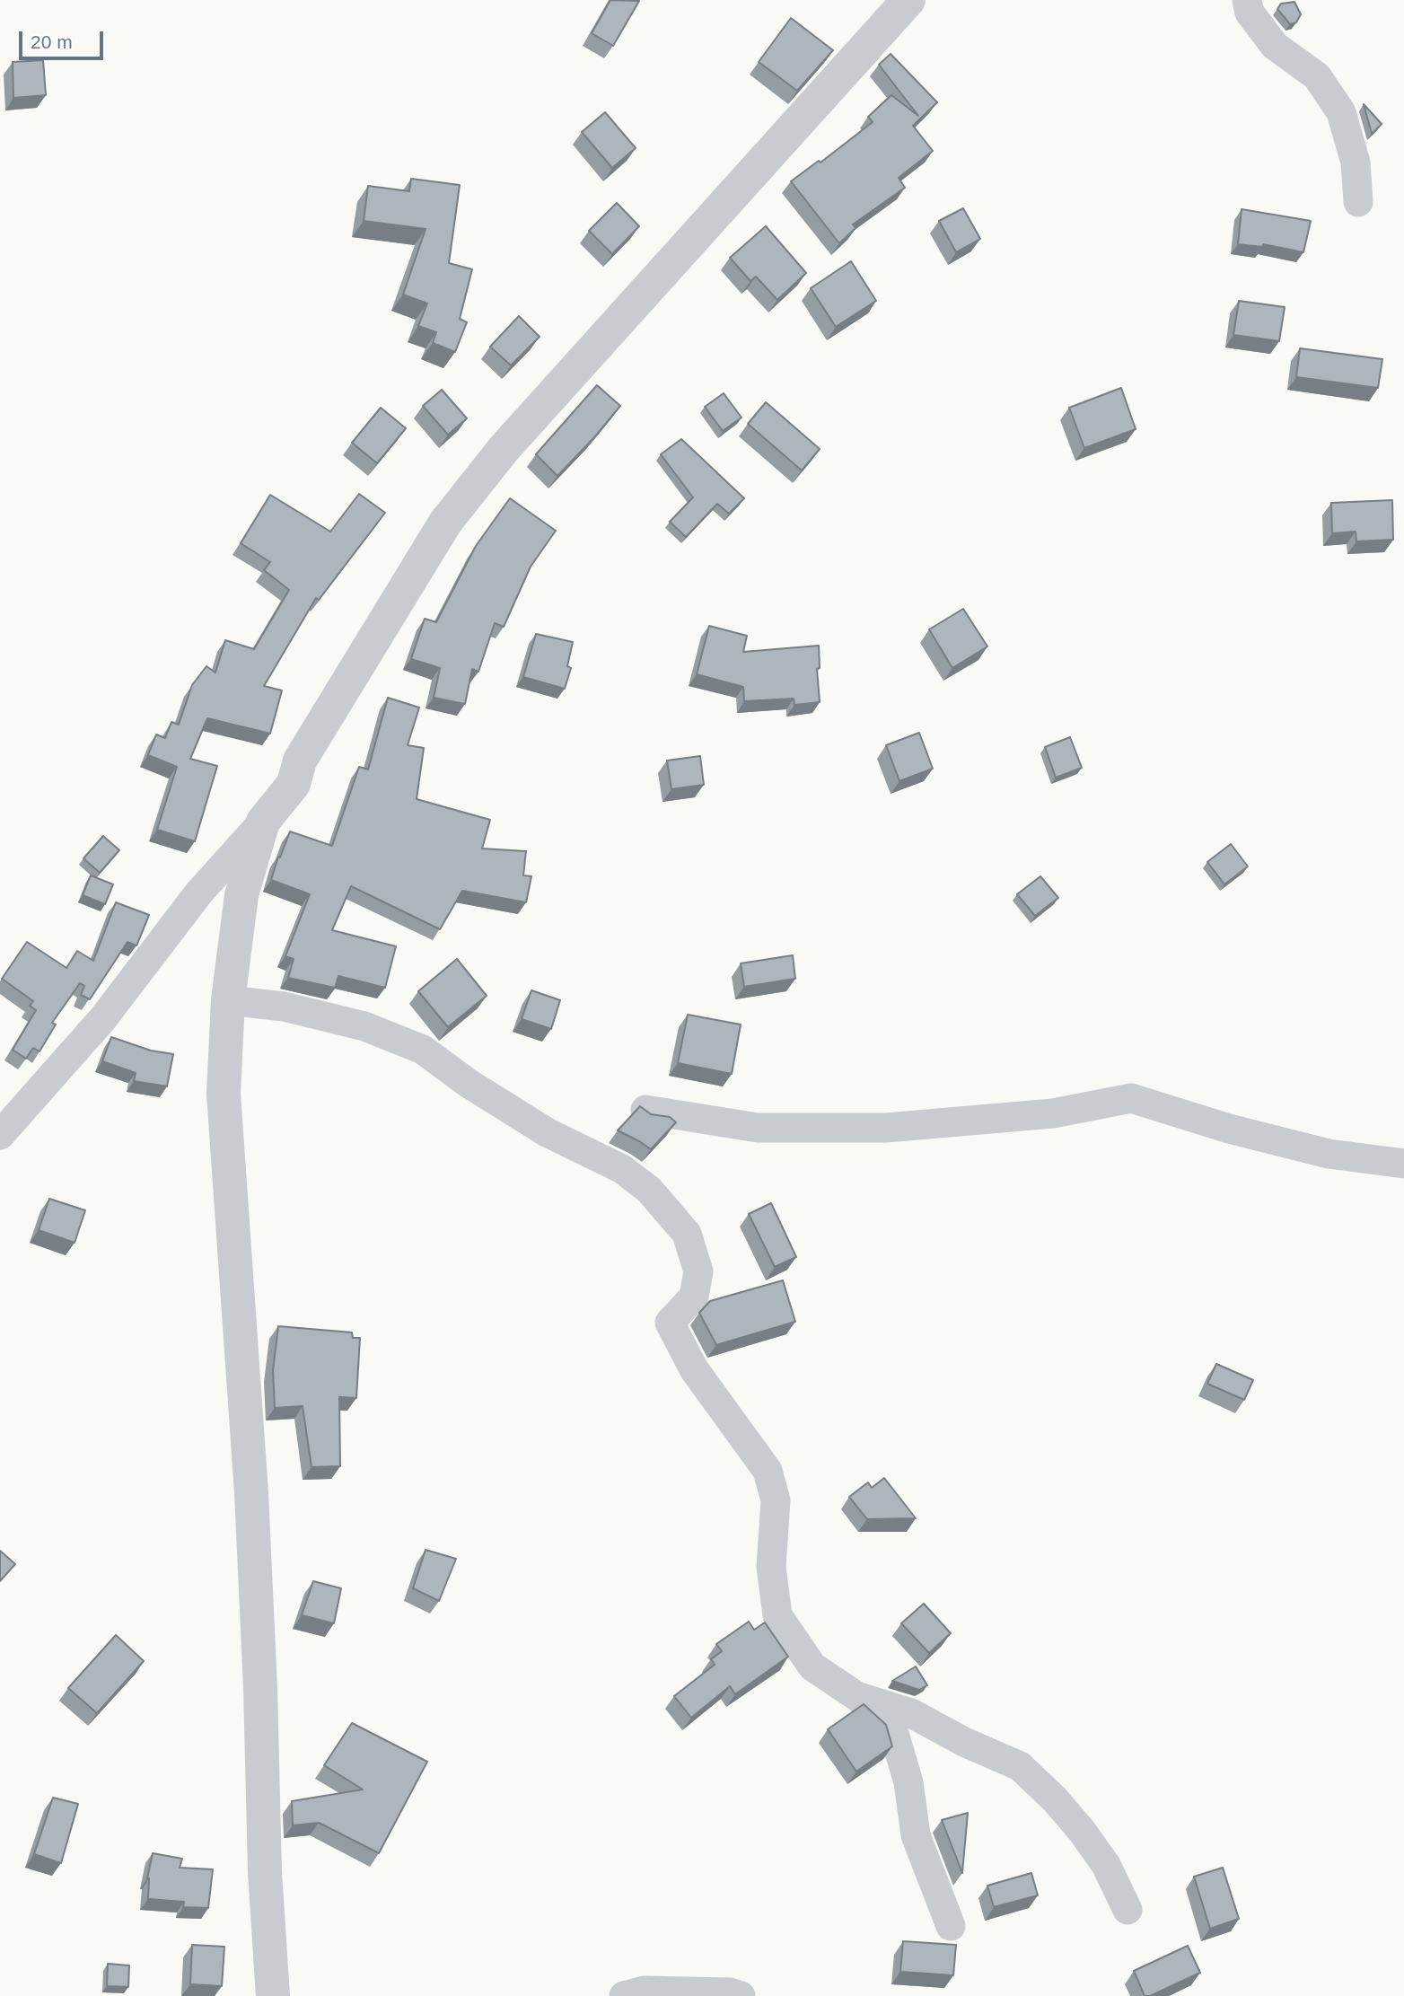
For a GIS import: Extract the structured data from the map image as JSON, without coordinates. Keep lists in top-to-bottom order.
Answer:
{
  "scale_bar": "20 m"
}
